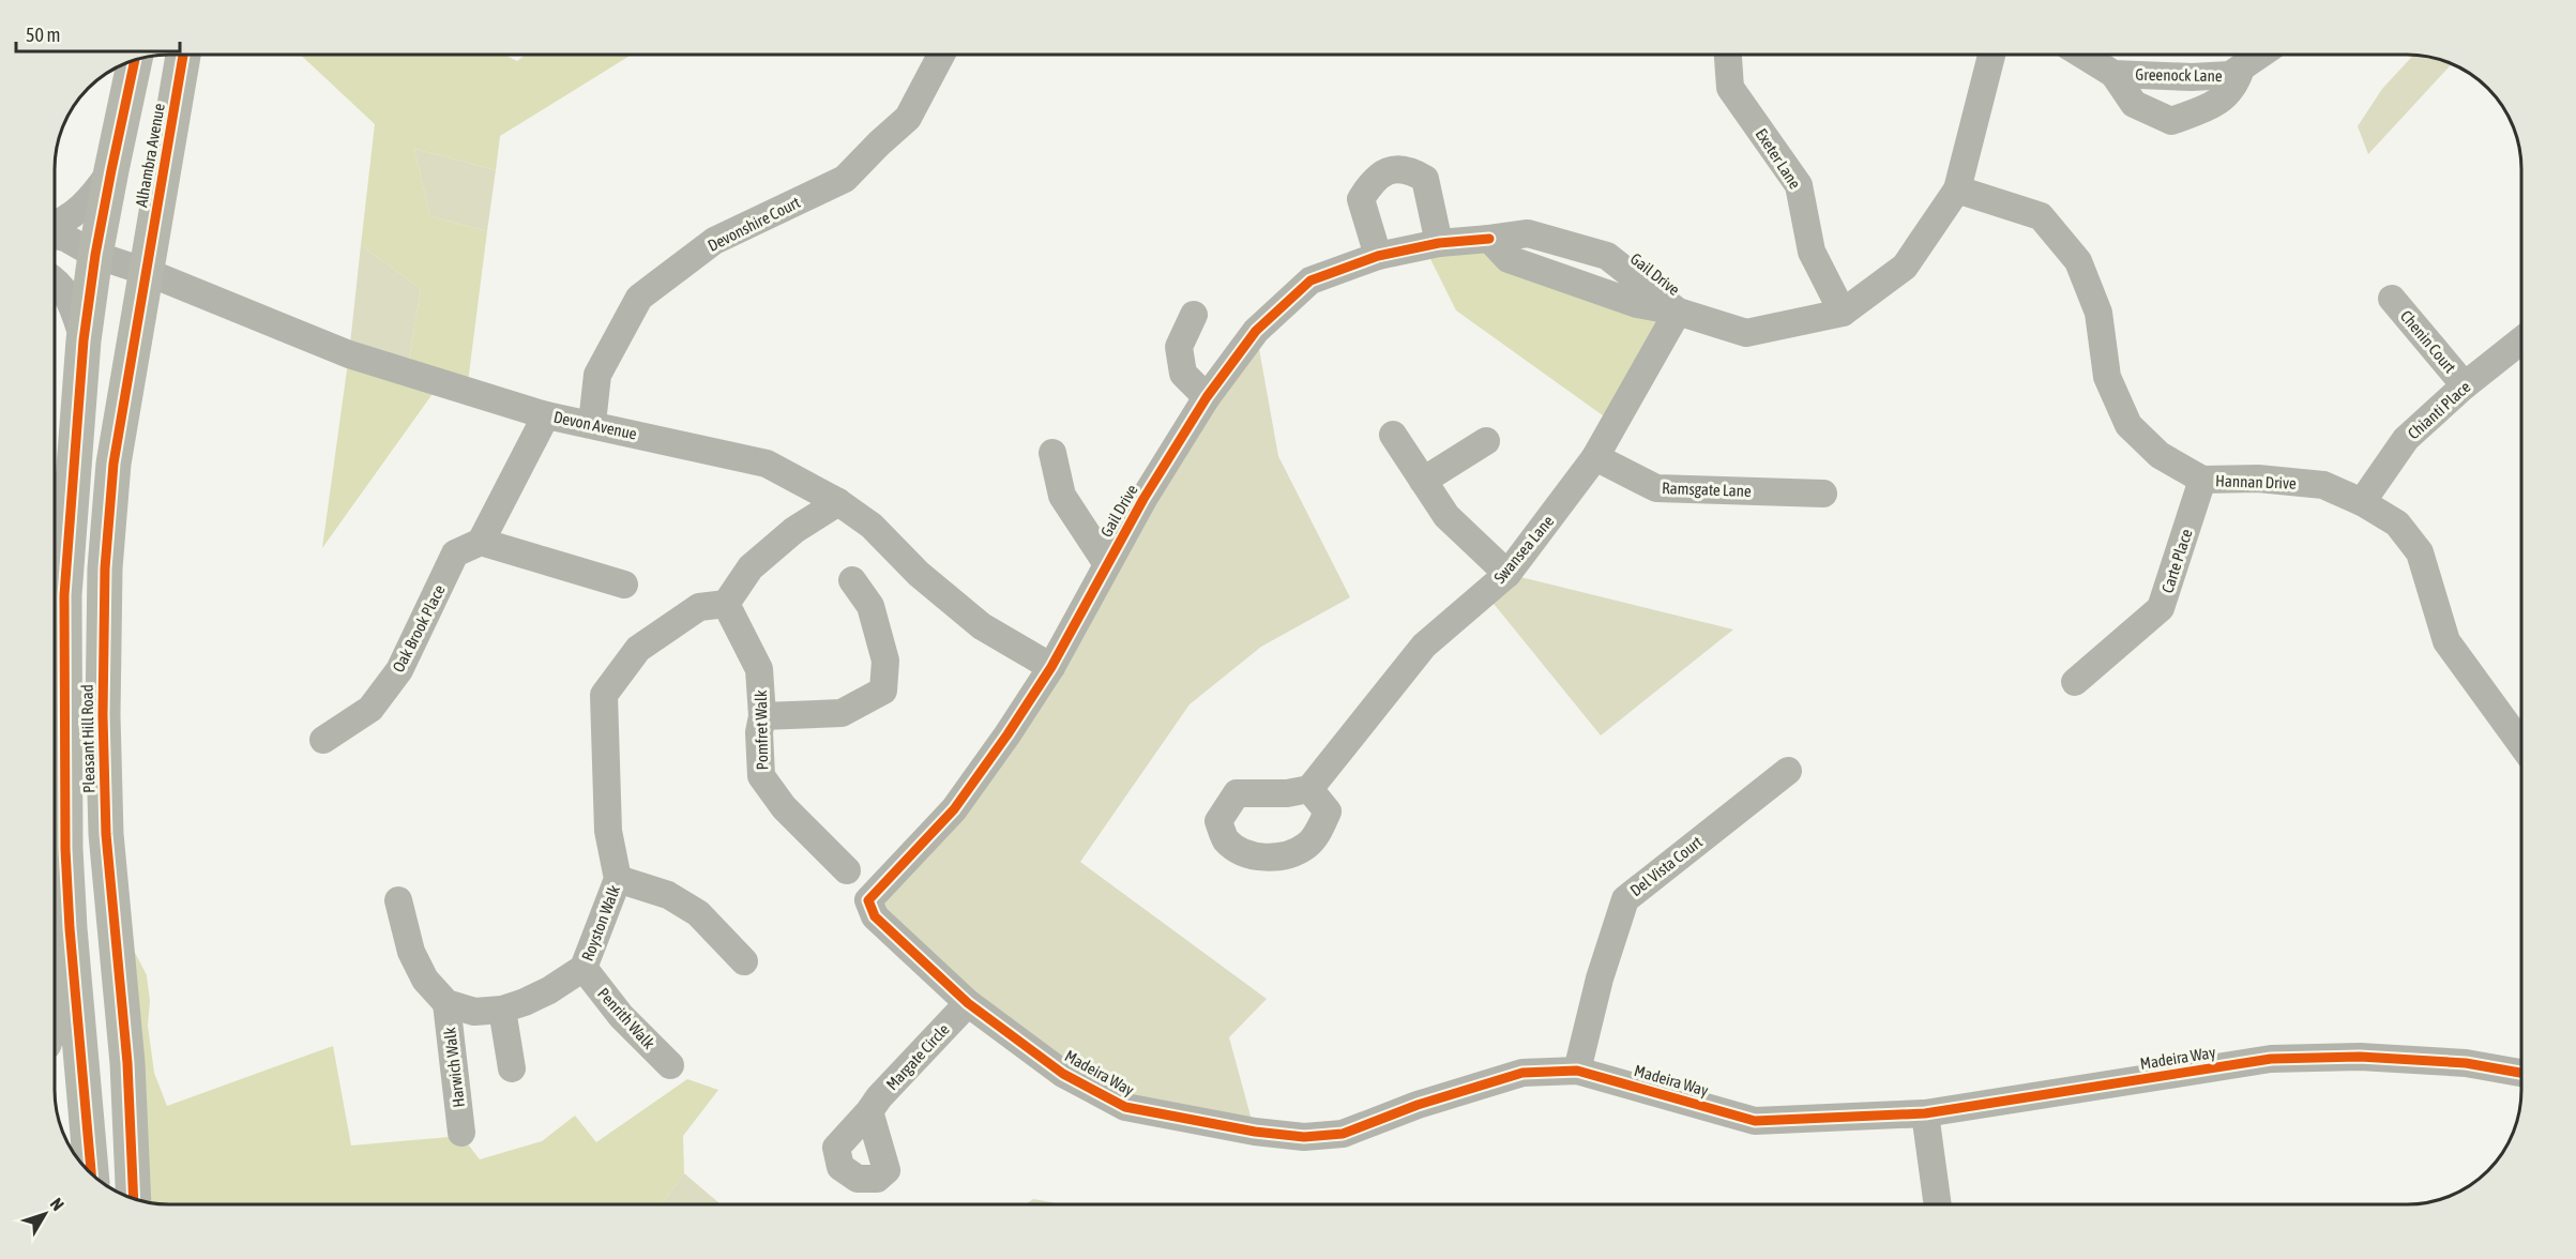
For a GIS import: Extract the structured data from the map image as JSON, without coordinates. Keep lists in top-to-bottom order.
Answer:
{
  "streets": {
    "main road": ["Alhambra Avenue", "Pleasant Hill Road"],
    "street": [
      "Greenock Lane",
      "Exeter Lane",
      "Devonshire Court",
      "Gail Drive",
      "Chenin Court",
      "Chianti Place",
      "Devon Avenue",
      "Hannan Drive",
      "Ramsgate Lane",
      "Swansea Lane",
      "Carte Place",
      "Oak Brook Place",
      "Pomfret Walk",
      "Del Vista Court",
      "Royston Walk",
      "Penrith Walk",
      "Margate Circle",
      "Madeira Way",
      "Harwich Walk"
    ]
  },
  "crossings": [
    ["Alhambra Avenue", "Devon Avenue"],
    ["Alhambra Avenue", "Pleasant Hill Road"],
    ["Exeter Lane", "Gail Drive"],
    ["Devonshire Court", "Devon Avenue"],
    ["Gail Drive", "Devon Avenue"],
    ["Gail Drive", "Hannan Drive"],
    ["Gail Drive", "Swansea Lane"],
    ["Gail Drive", "Madeira Way"],
    ["Chenin Court", "Chianti Place"],
    ["Chianti Place", "Hannan Drive"],
    ["Devon Avenue", "Pleasant Hill Road"],
    ["Hannan Drive", "Carte Place"],
    ["Ramsgate Lane", "Swansea Lane"],
    ["Pomfret Walk", "Royston Walk"],
    ["Del Vista Court", "Madeira Way"],
    ["Royston Walk", "Penrith Walk"],
    ["Royston Walk", "Harwich Walk"],
    ["Margate Circle", "Madeira Way"]
  ],
  "scale_bar": "50 m",
  "north": "top right"
}
